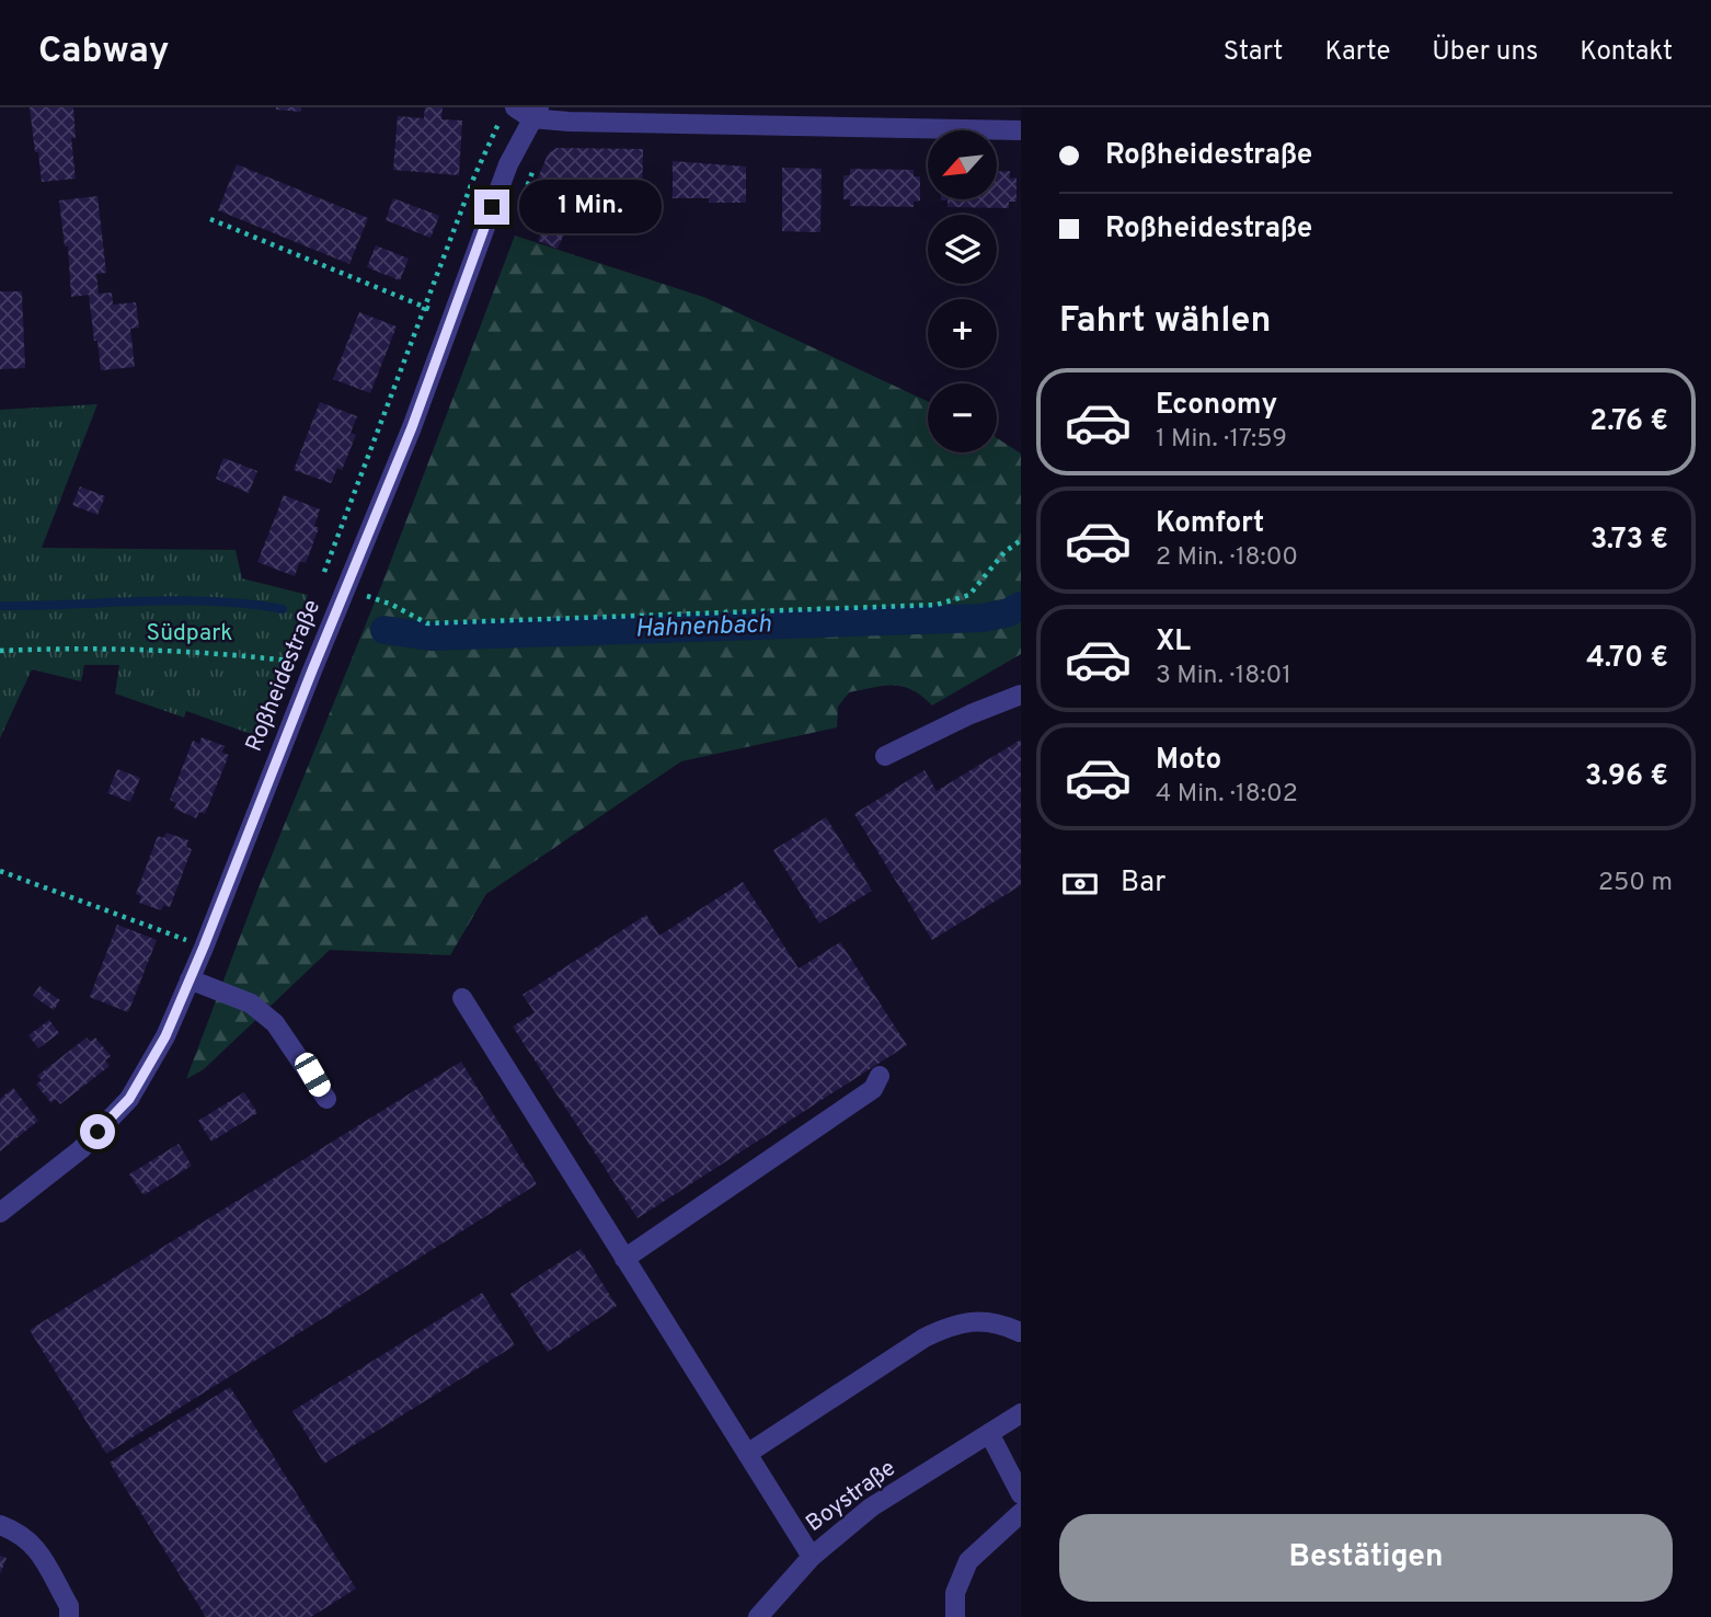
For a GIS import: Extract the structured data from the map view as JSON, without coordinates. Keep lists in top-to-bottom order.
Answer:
{
  "streets": {
    "street": ["Roßheidestraße", "Boystraße"]
  },
  "water": ["Hahnenbach"],
  "parks": ["Südpark"],
  "north": "bottom left",
  "page": {
    "header": "Cabway",
    "nav": [
      "Start",
      "Karte",
      "Über uns",
      "Kontakt"
    ],
    "banner": ["Roßheidestraße", "Roßheidestraße"],
    "map_buttons": ["+", "−"],
    "bubble": "1 Min.",
    "heading": "Fahrt wählen",
    "list": [
      {
        "name": "Economy",
        "note": "1 Min. · 17:59",
        "value": "2.76 €"
      },
      {
        "name": "Komfort",
        "note": "2 Min. · 18:00",
        "value": "3.73 €"
      },
      {
        "name": "XL",
        "note": "3 Min. · 18:01",
        "value": "4.70 €"
      },
      {
        "name": "Moto",
        "note": "4 Min. · 18:02",
        "value": "3.96 €"
      }
    ],
    "pay": ["Bar", "250 m"],
    "buttons": "Bestätigen"
  }
}
